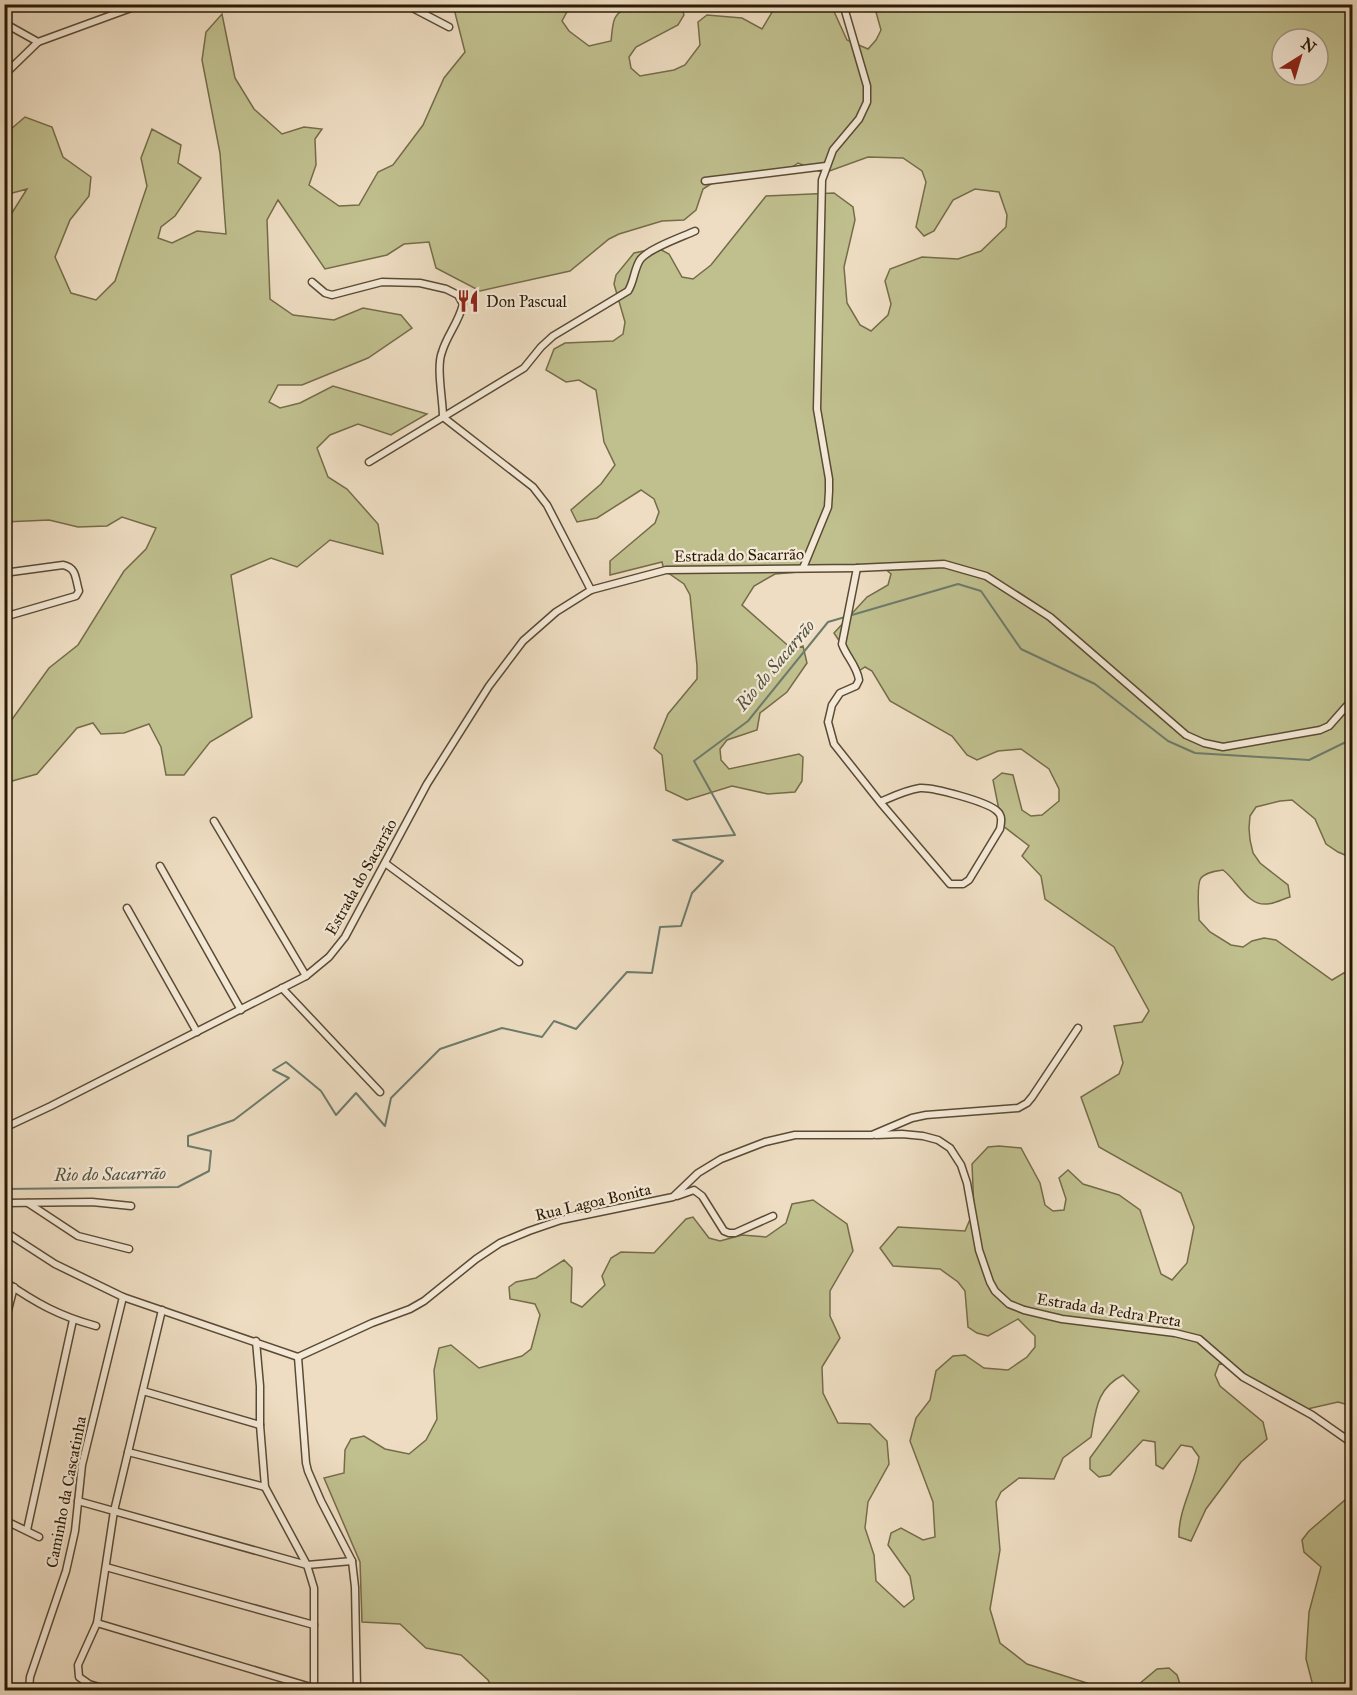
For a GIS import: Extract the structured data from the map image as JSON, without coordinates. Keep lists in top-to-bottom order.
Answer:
{
  "streets": {
    "street": [
      "Estrada do Sacarrão",
      "Rua Lagoa Bonita",
      "Estrada da Pedra Preta",
      "Caminho da Cascatinha"
    ]
  },
  "crossings": [
    ["Rua Lagoa Bonita", "Estrada da Pedra Preta"]
  ],
  "water": ["Rio do Sacarrão"],
  "places": {
    "restaurant": ["Don Pascual"]
  },
  "north": "top right"
}
